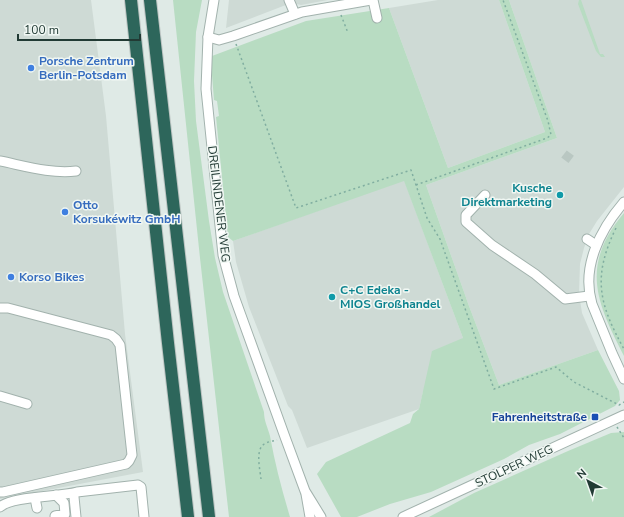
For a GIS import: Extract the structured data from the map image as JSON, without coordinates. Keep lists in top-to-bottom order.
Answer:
{
  "streets": {
    "street": ["DREILINDENER WEG", "STOLPER WEG"]
  },
  "places": {
    "other": [
      "Porsche Zentrum Berlin-Potsdam",
      "Kusche Direktmarketing",
      "Otto Korsukéwitz GmbH",
      "Korso Bikes",
      "C+C Edeka - MIOS Großhandel"
    ],
    "transit": ["Fahrenheitstraße"]
  },
  "scale_bar": "100 m",
  "north": "top left"
}
